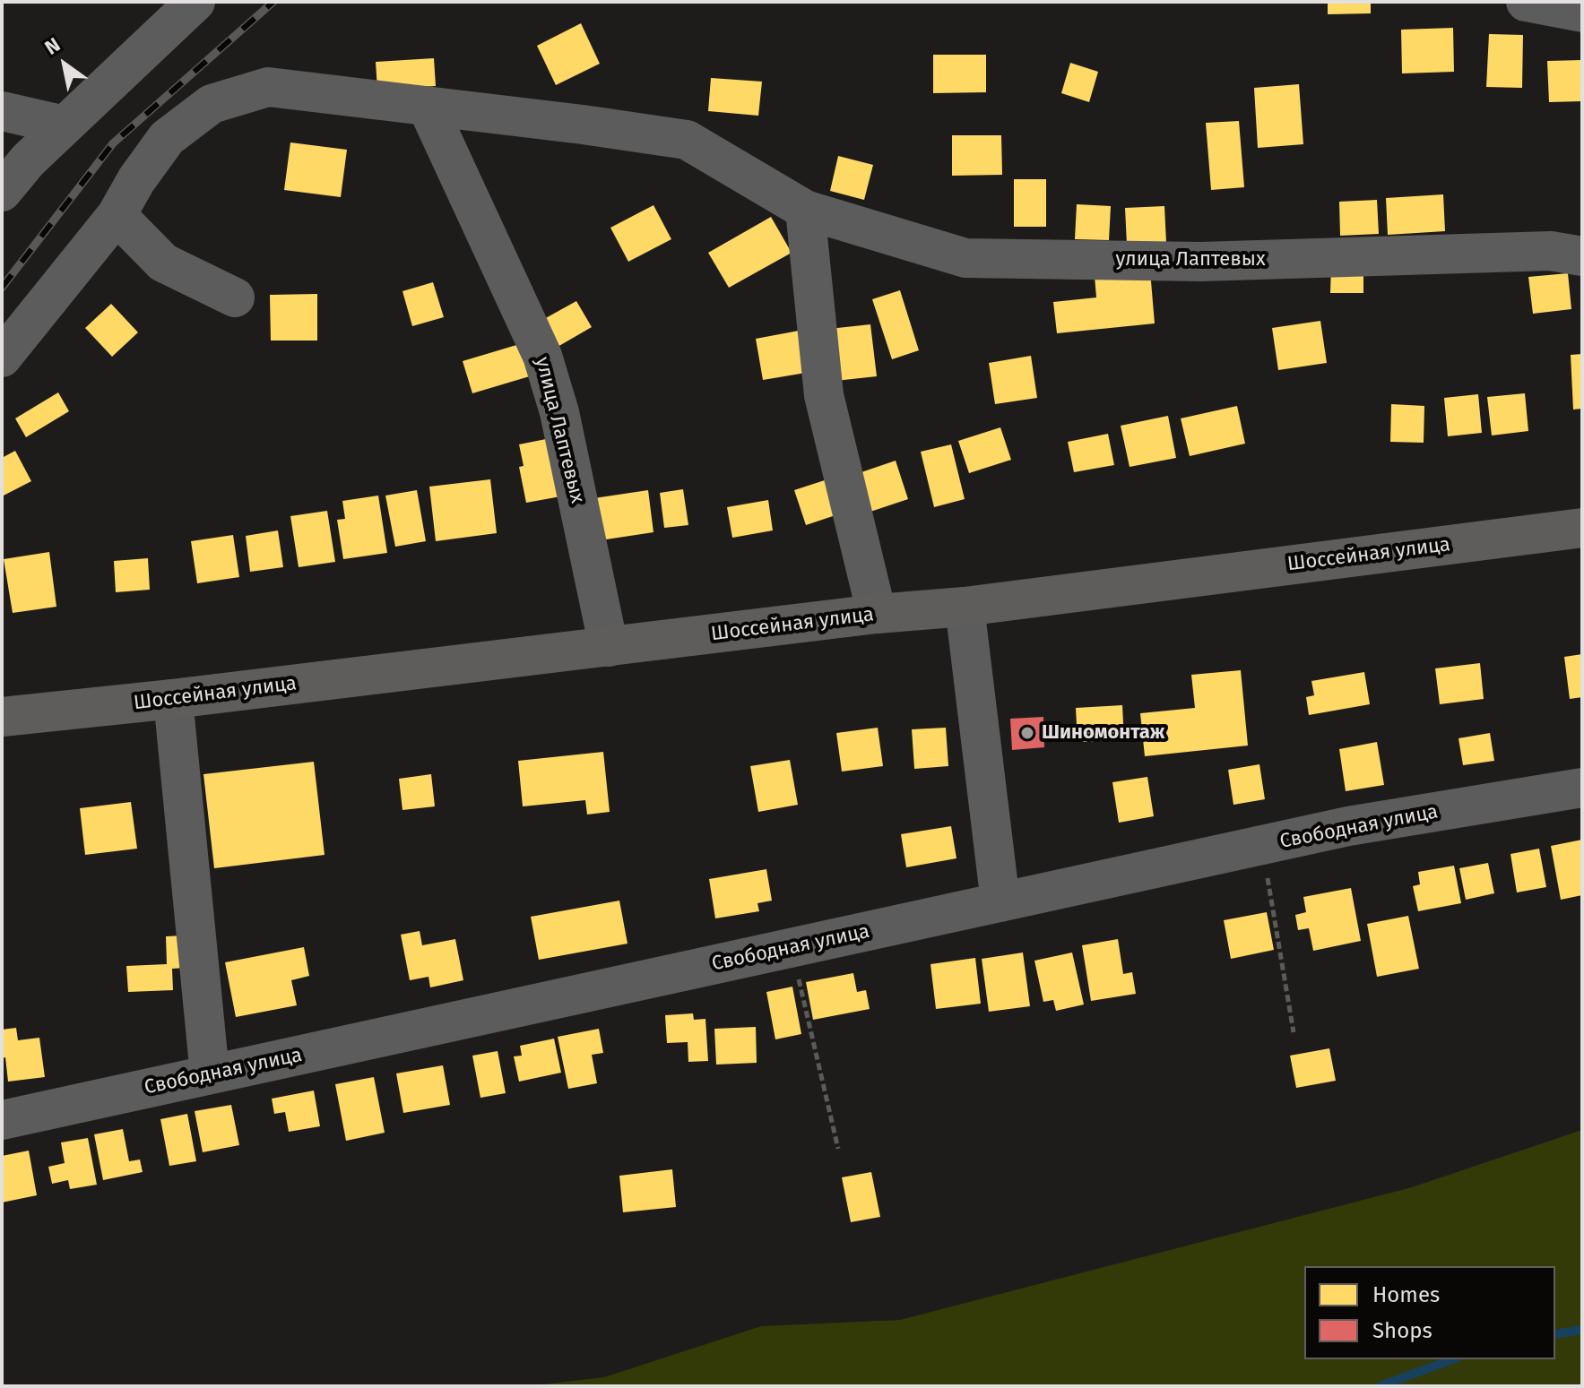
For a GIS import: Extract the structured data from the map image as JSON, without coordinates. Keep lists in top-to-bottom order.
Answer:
{
  "streets": {
    "main road": ["Шоссейная улица"],
    "street": ["улица Лаптевых", "Свободная улица"]
  },
  "crossings": [
    ["улица Лаптевых", "Шоссейная улица"]
  ],
  "places": ["Шиномонтаж"],
  "legend": ["Homes", "Shops"],
  "north": "top left"
}
